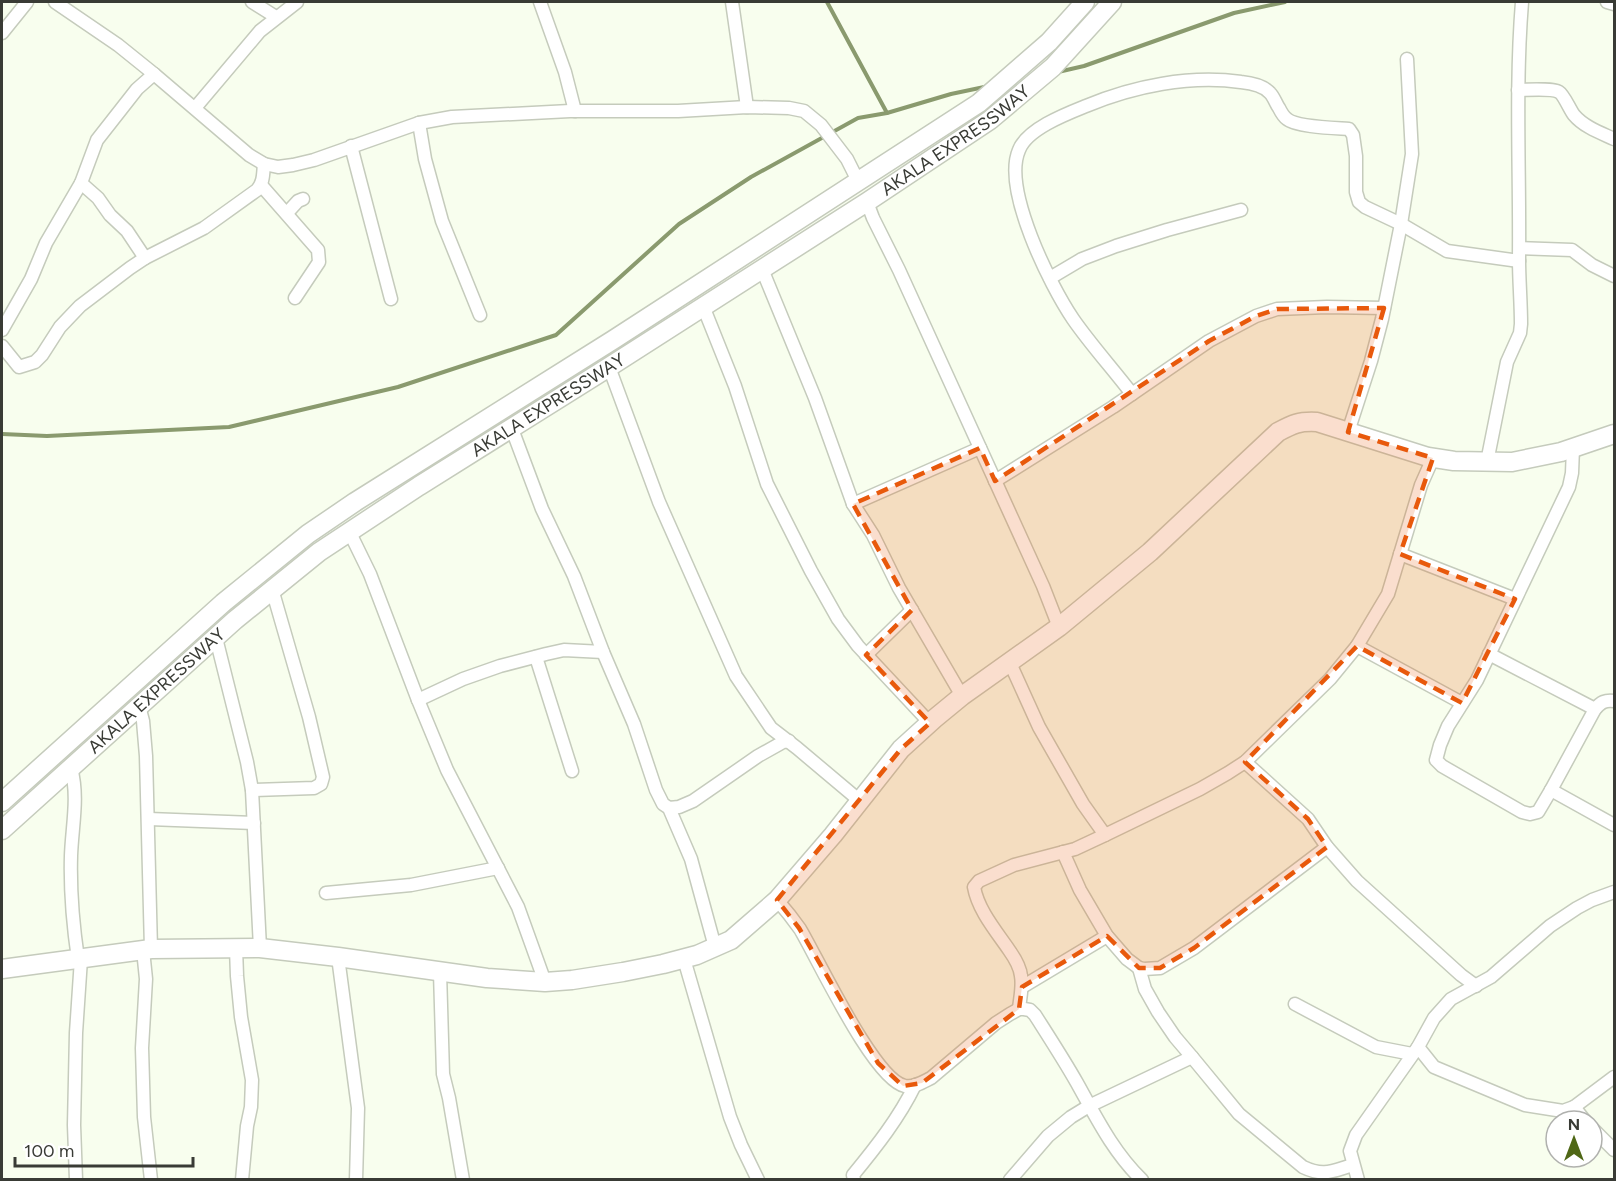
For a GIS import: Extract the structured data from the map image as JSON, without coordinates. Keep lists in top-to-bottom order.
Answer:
{
  "streets": {
    "main road": ["AKALA EXPRESSWAY"]
  },
  "scale_bar": "100 m",
  "north": "top"
}
